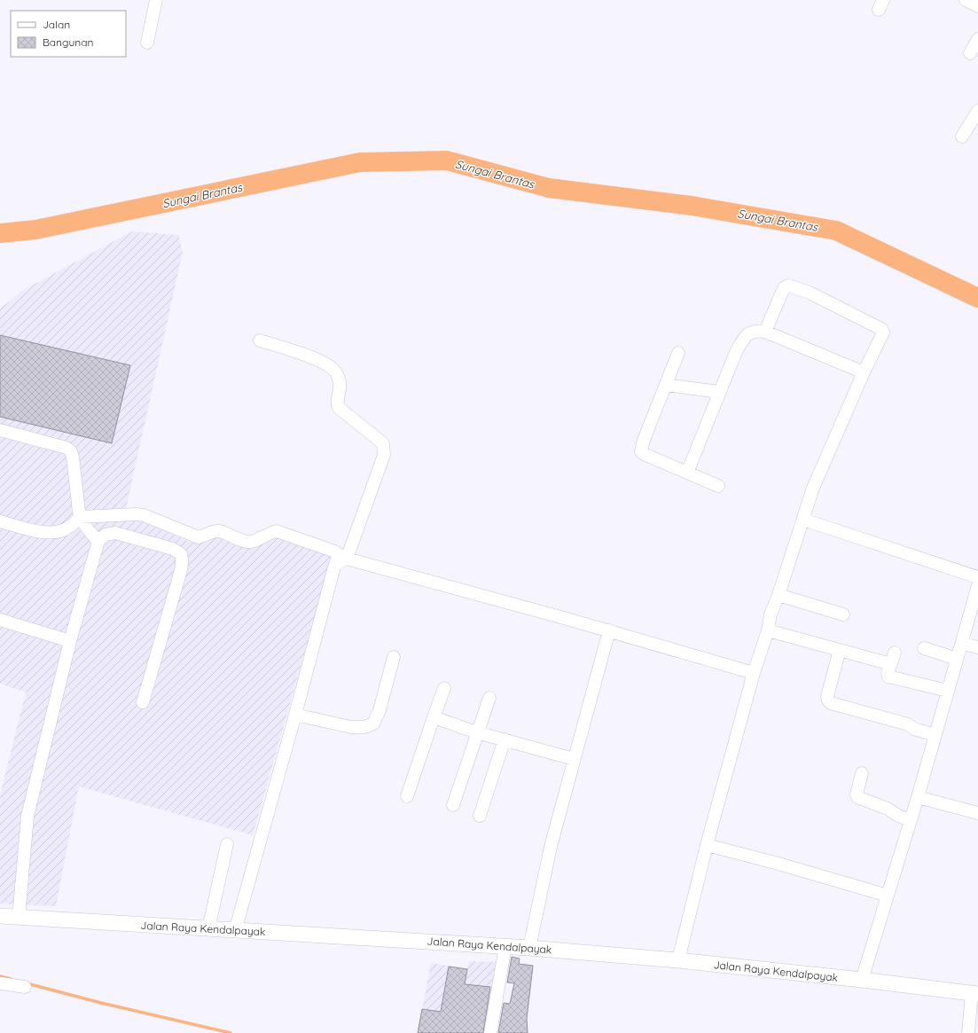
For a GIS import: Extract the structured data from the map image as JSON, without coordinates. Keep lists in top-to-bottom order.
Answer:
{
  "streets": {
    "main road": ["Jalan Raya Kendalpayak"]
  },
  "water": ["Sungai Brantas"],
  "legend": ["Jalan", "Bangunan"]
}
